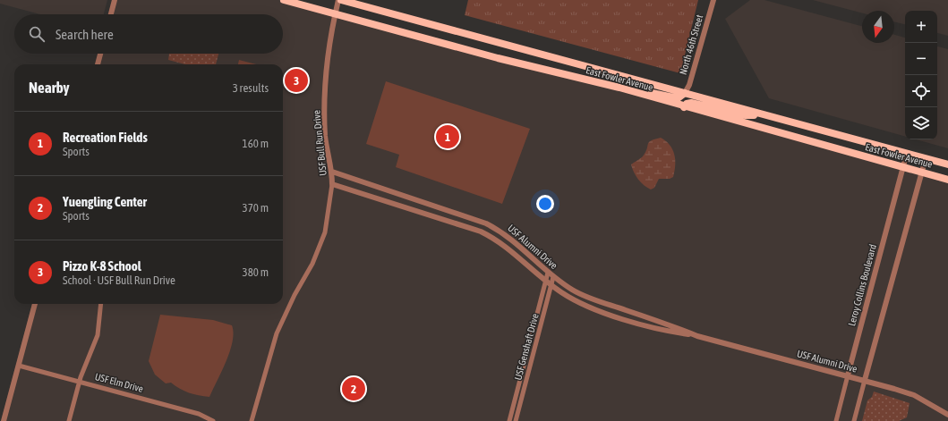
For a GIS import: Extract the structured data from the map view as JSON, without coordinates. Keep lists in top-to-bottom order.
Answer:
{
  "streets": {
    "main road": ["East Fowler Avenue"],
    "street": [
      "North 46th Street",
      "USF Bull Run Drive",
      "USF Alumni Drive",
      "Leroy Collins Boulevard",
      "USF Genshaft Drive",
      "USF Elm Drive"
    ]
  },
  "crossings": [
    ["North 46th Street", "East Fowler Avenue"],
    ["East Fowler Avenue", "USF Bull Run Drive"],
    ["East Fowler Avenue", "Leroy Collins Boulevard"],
    ["USF Bull Run Drive", "USF Alumni Drive"],
    ["USF Alumni Drive", "Leroy Collins Boulevard"],
    ["USF Alumni Drive", "USF Genshaft Drive"]
  ],
  "north": "bottom",
  "page": {
    "map_buttons": ["+", "−"],
    "search": "Search here",
    "heading": ["Nearby", "3 results"],
    "pins": ["3", "1", "2"],
    "list": [
      {
        "mark": "1",
        "name": "Recreation Fields",
        "note": "Sports",
        "value": "160 m"
      },
      {
        "mark": "2",
        "name": "Yuengling Center",
        "note": "Sports",
        "value": "370 m"
      },
      {
        "mark": "3",
        "name": "Pizzo K-8 School",
        "note": "School · USF Bull Run Drive",
        "value": "380 m"
      }
    ]
  }
}
